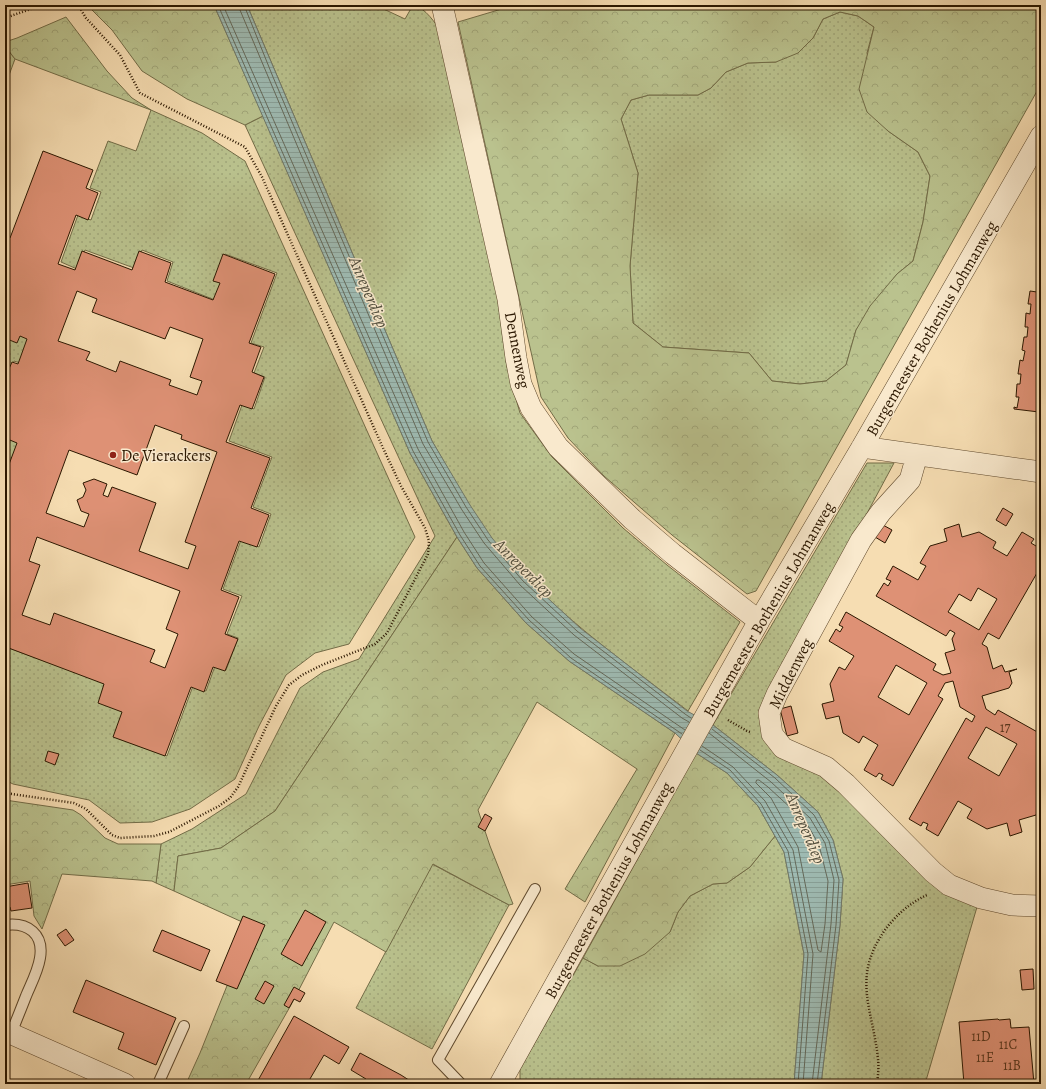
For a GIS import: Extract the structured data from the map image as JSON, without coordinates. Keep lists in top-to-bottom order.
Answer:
{
  "streets": {
    "street": ["Burgemeester Bothenius Lohmanweg", "Dennenweg", "Middenweg"]
  },
  "crossings": [
    ["Burgemeester Bothenius Lohmanweg", "Dennenweg"]
  ],
  "water": ["Anreperdiep"],
  "places": ["De Vierackers"],
  "house_numbers": [
    "17",
    "11D",
    "11C",
    "11E",
    "11B"
  ]
}
